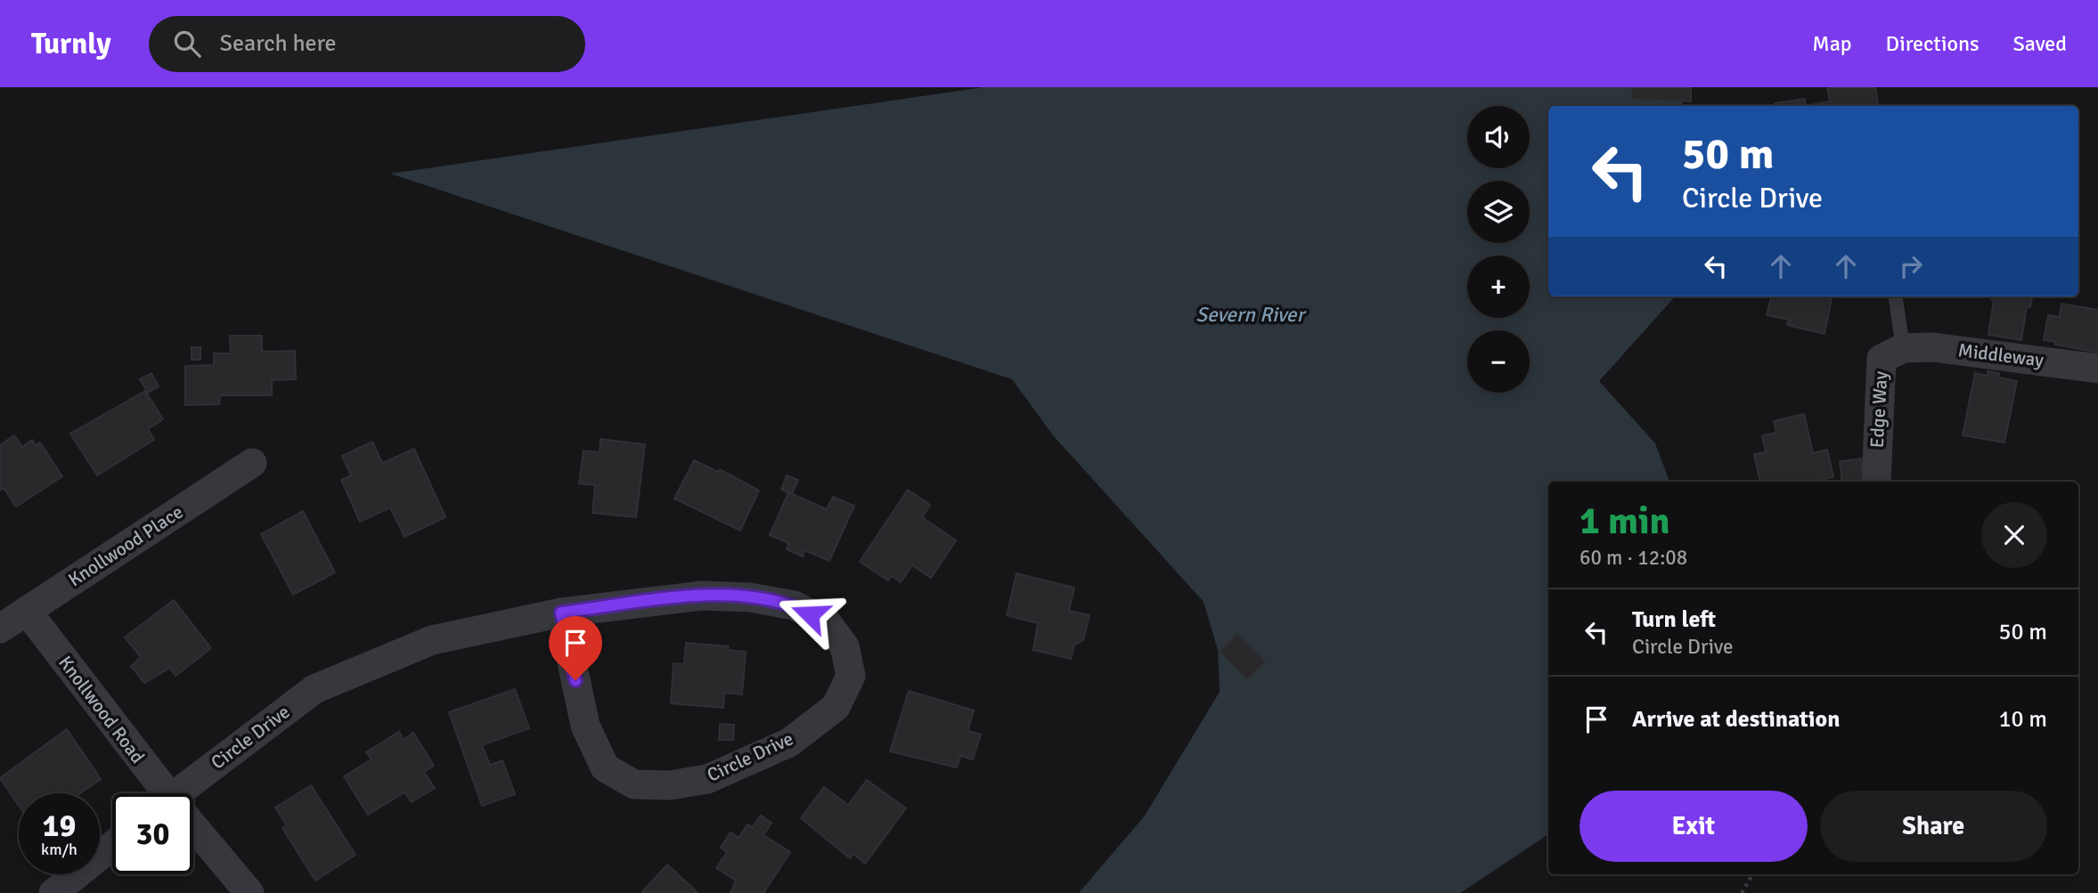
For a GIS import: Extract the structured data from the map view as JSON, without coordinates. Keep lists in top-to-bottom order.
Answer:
{
  "streets": {
    "street": [
      "Middleway",
      "Edge Way",
      "Knollwood Place",
      "Knollwood Road",
      "Circle Drive"
    ]
  },
  "crossings": [
    ["Middleway", "Edge Way"],
    ["Knollwood Place", "Knollwood Road"]
  ],
  "water": ["Severn River"],
  "page": {
    "header": "Turnly",
    "search": "Search here",
    "nav": ["Map", "Directions", "Saved"],
    "map_buttons": ["+", "−"],
    "turn": ["50 m", "Circle Drive"],
    "heading": ["1 min", "60 m · 12:08"],
    "list": [
      {
        "name": "Turn left",
        "note": "Circle Drive",
        "value": "50 m"
      },
      {
        "name": "Arrive at destination",
        "value": "10 m"
      }
    ],
    "buttons": ["Exit", "Share"],
    "speed": "19 km/h",
    "limit": "30"
  }
}
